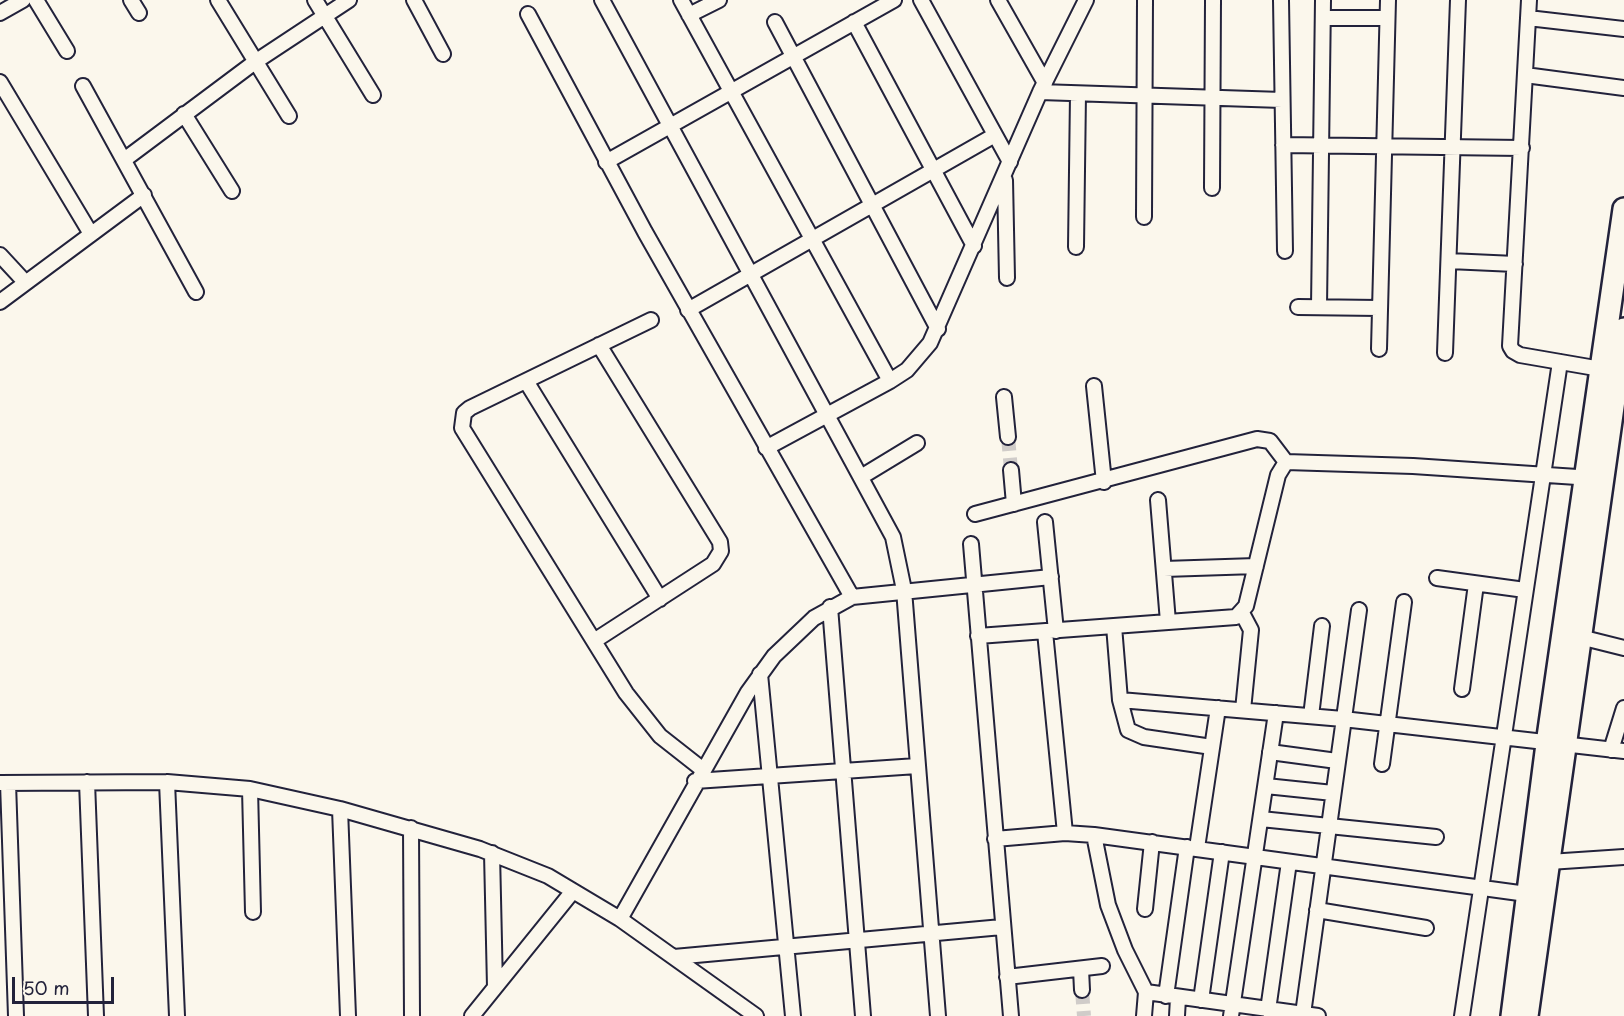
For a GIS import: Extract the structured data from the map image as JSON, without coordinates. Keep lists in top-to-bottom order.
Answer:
{
  "scale_bar": "50 m"
}
